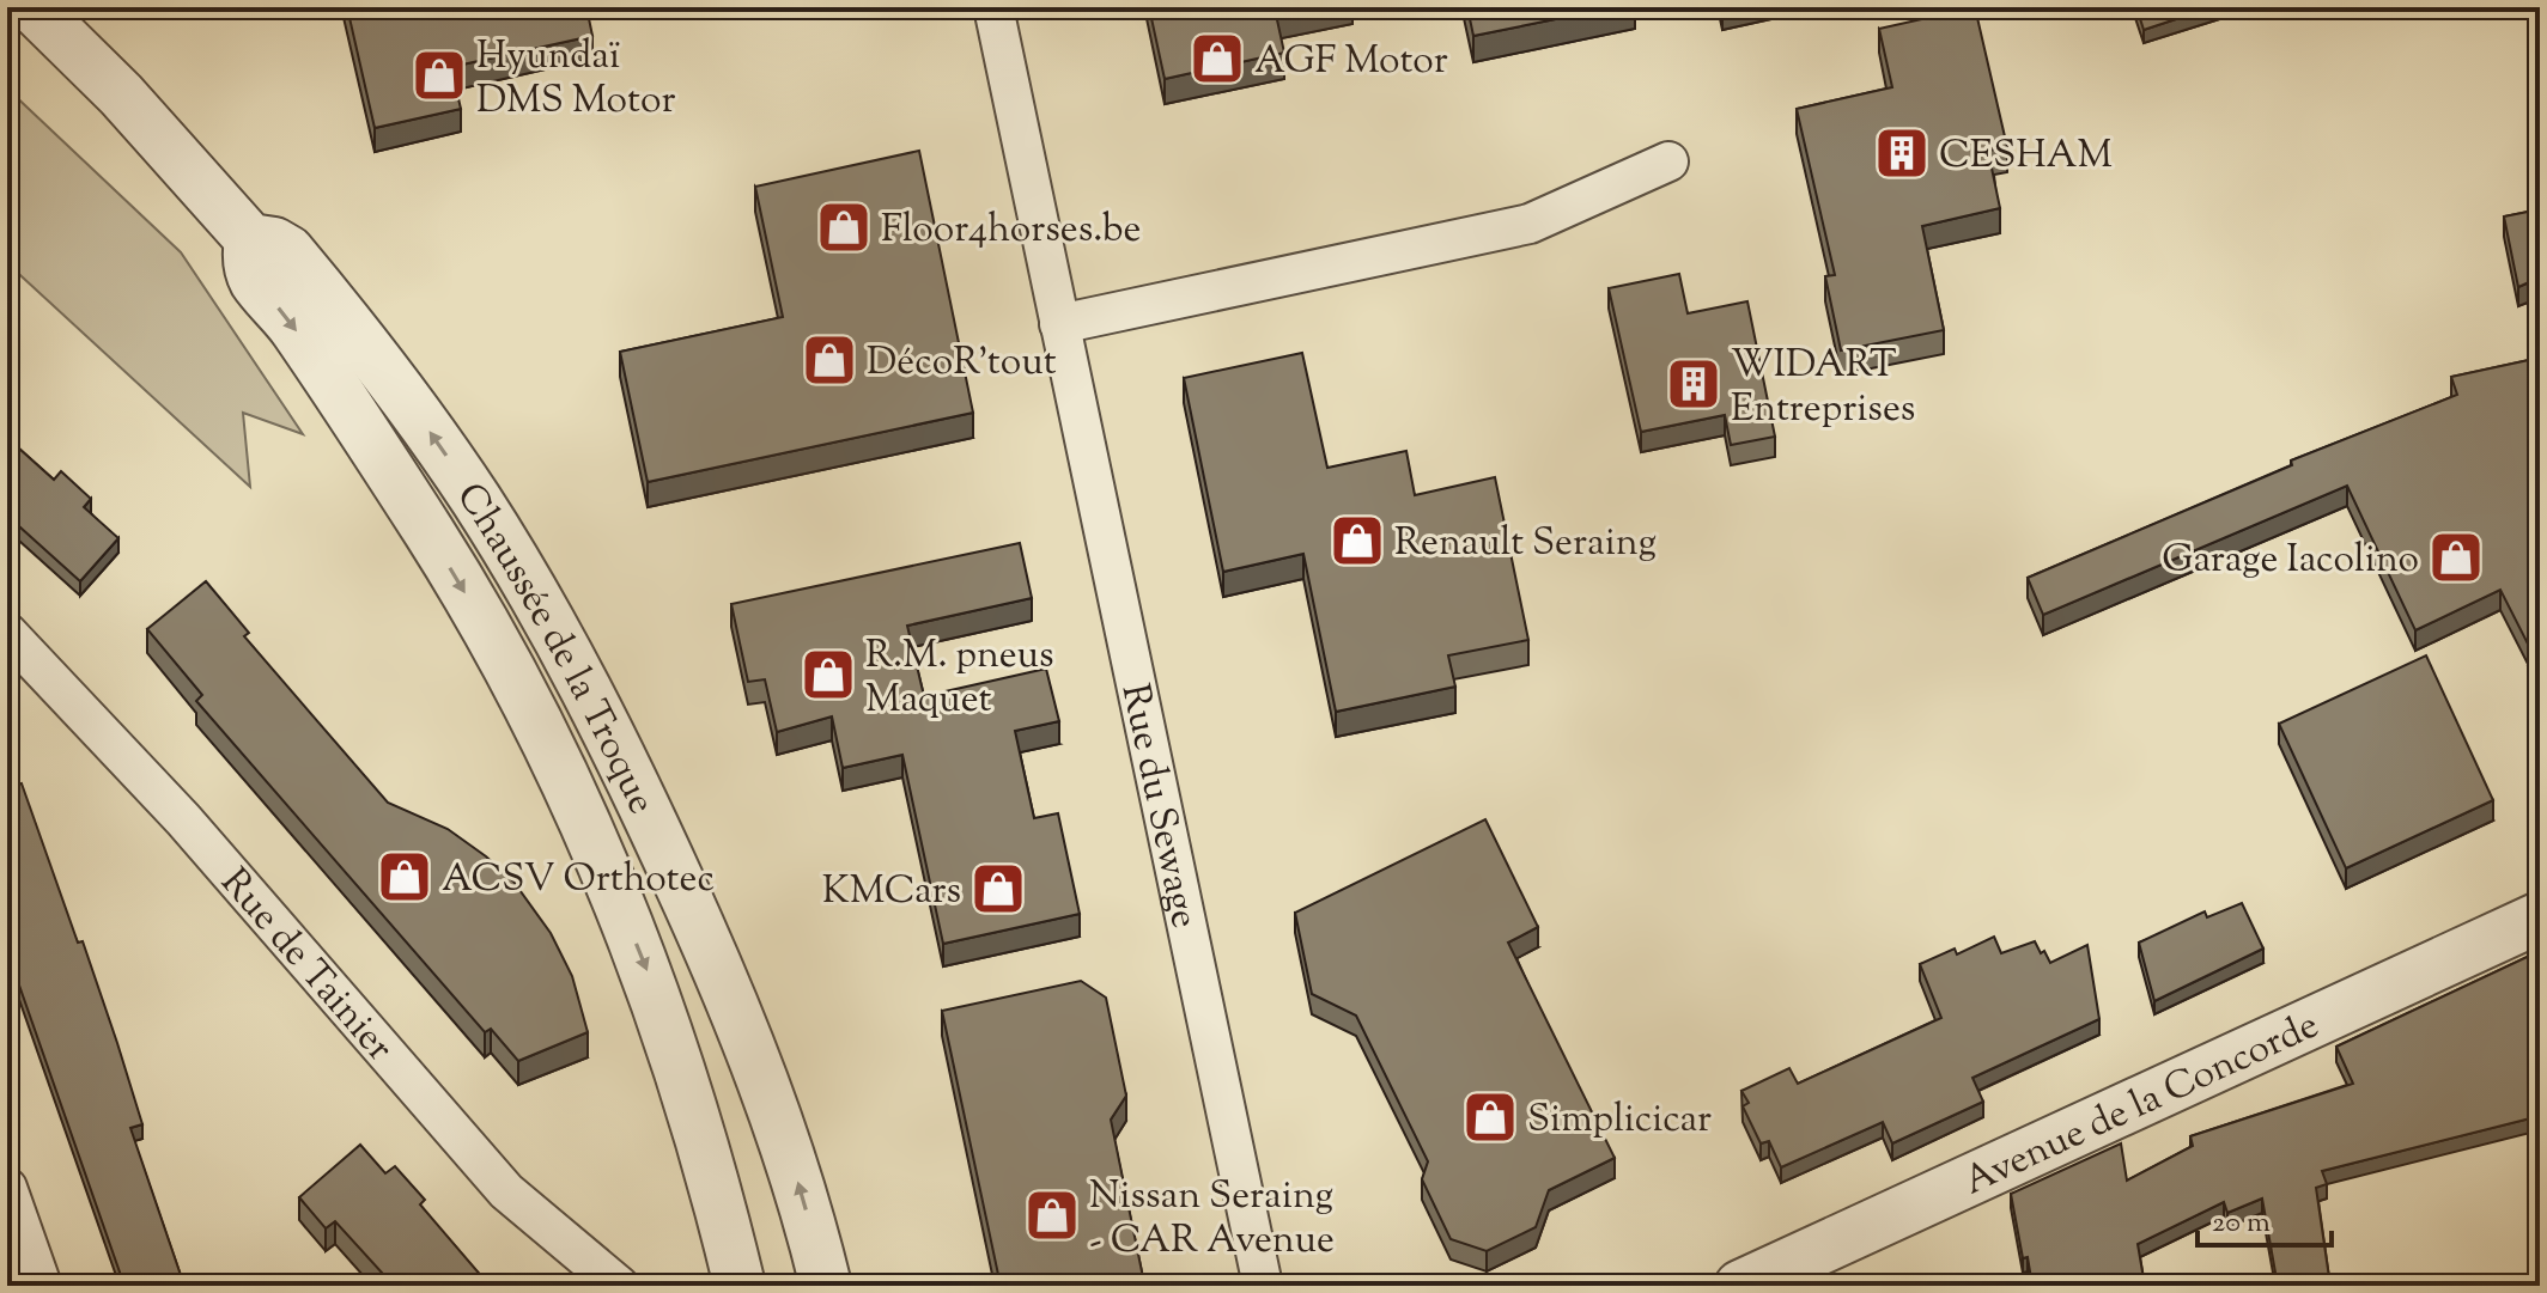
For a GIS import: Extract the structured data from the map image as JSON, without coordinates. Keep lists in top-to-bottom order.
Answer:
{
  "streets": {
    "street": [
      "Chaussée de la Troque",
      "Rue du Sewage",
      "Rue de Tainier",
      "Avenue de la Concorde"
    ]
  },
  "places": {
    "shop": [
      "AGF Motor",
      "Hyundaï DMS Motor",
      "Floor4horses.be",
      "DécoR'tout",
      "Renault Seraing",
      "Garage Iacolino",
      "R.M. pneus Maquet",
      "ACSV Orthotec",
      "KMCars",
      "Simplicicar",
      "Nissan Seraing - CAR Avenue"
    ],
    "building": ["CESHAM", "WIDART Entreprises"]
  },
  "scale_bar": "20 m"
}
